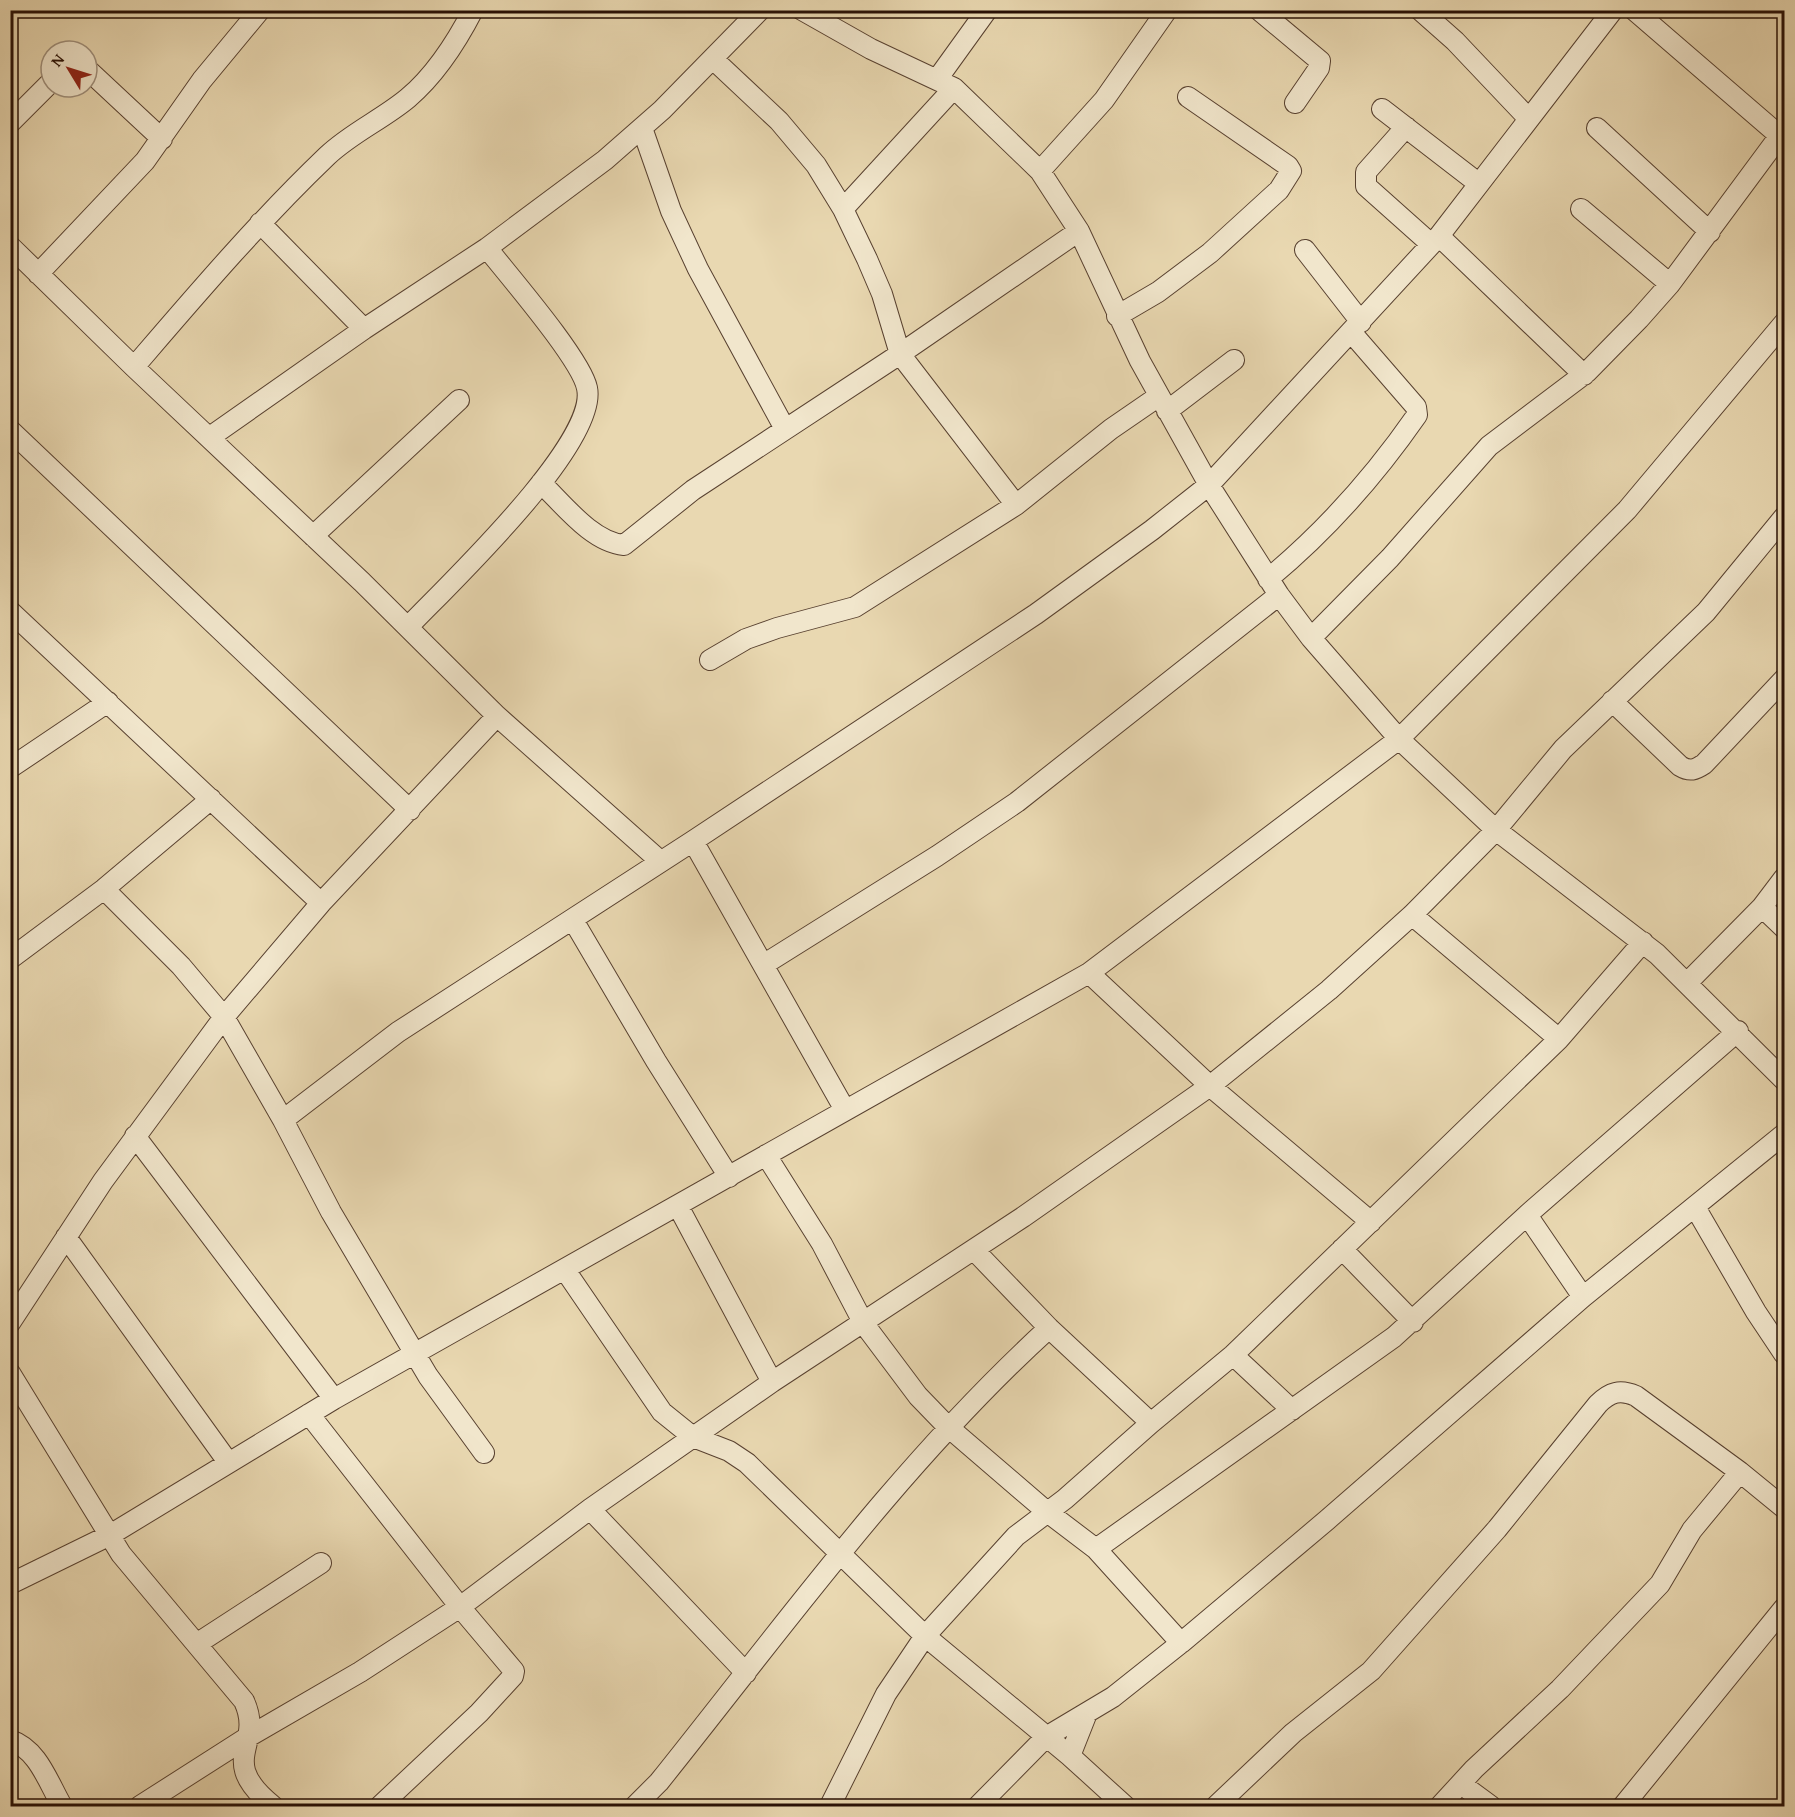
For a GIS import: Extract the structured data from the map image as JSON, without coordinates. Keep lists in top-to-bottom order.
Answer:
{
  "north": "top left"
}
